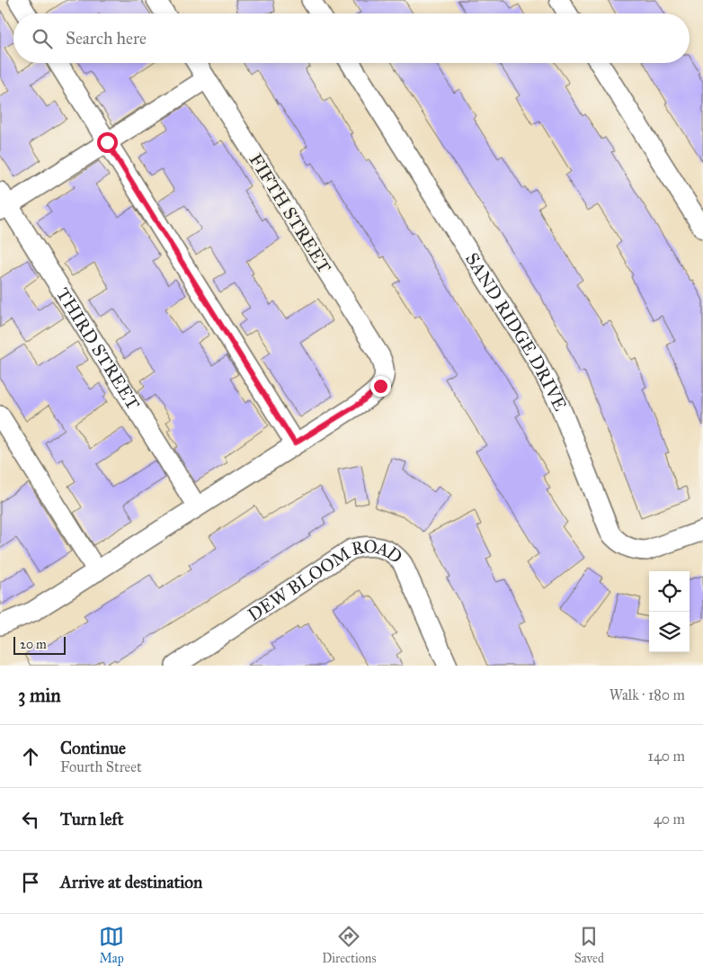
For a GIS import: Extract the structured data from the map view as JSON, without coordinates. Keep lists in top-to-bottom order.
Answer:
{
  "streets": {
    "street": [
      "FIFTH STREET",
      "SAND RIDGE DRIVE",
      "THIRD STREET",
      "DEW BLOOM ROAD"
    ]
  },
  "scale_bar": "20 m",
  "page": {
    "search": "Search here",
    "scale": "20 m",
    "heading": ["3 min", "Walk · 180 m"],
    "list": [
      ["Continue", "Fourth Street", "140 m"],
      ["Turn left", "40 m"],
      "Arrive at destination"
    ],
    "nav": ["Map", "Directions", "Saved"]
  }
}
